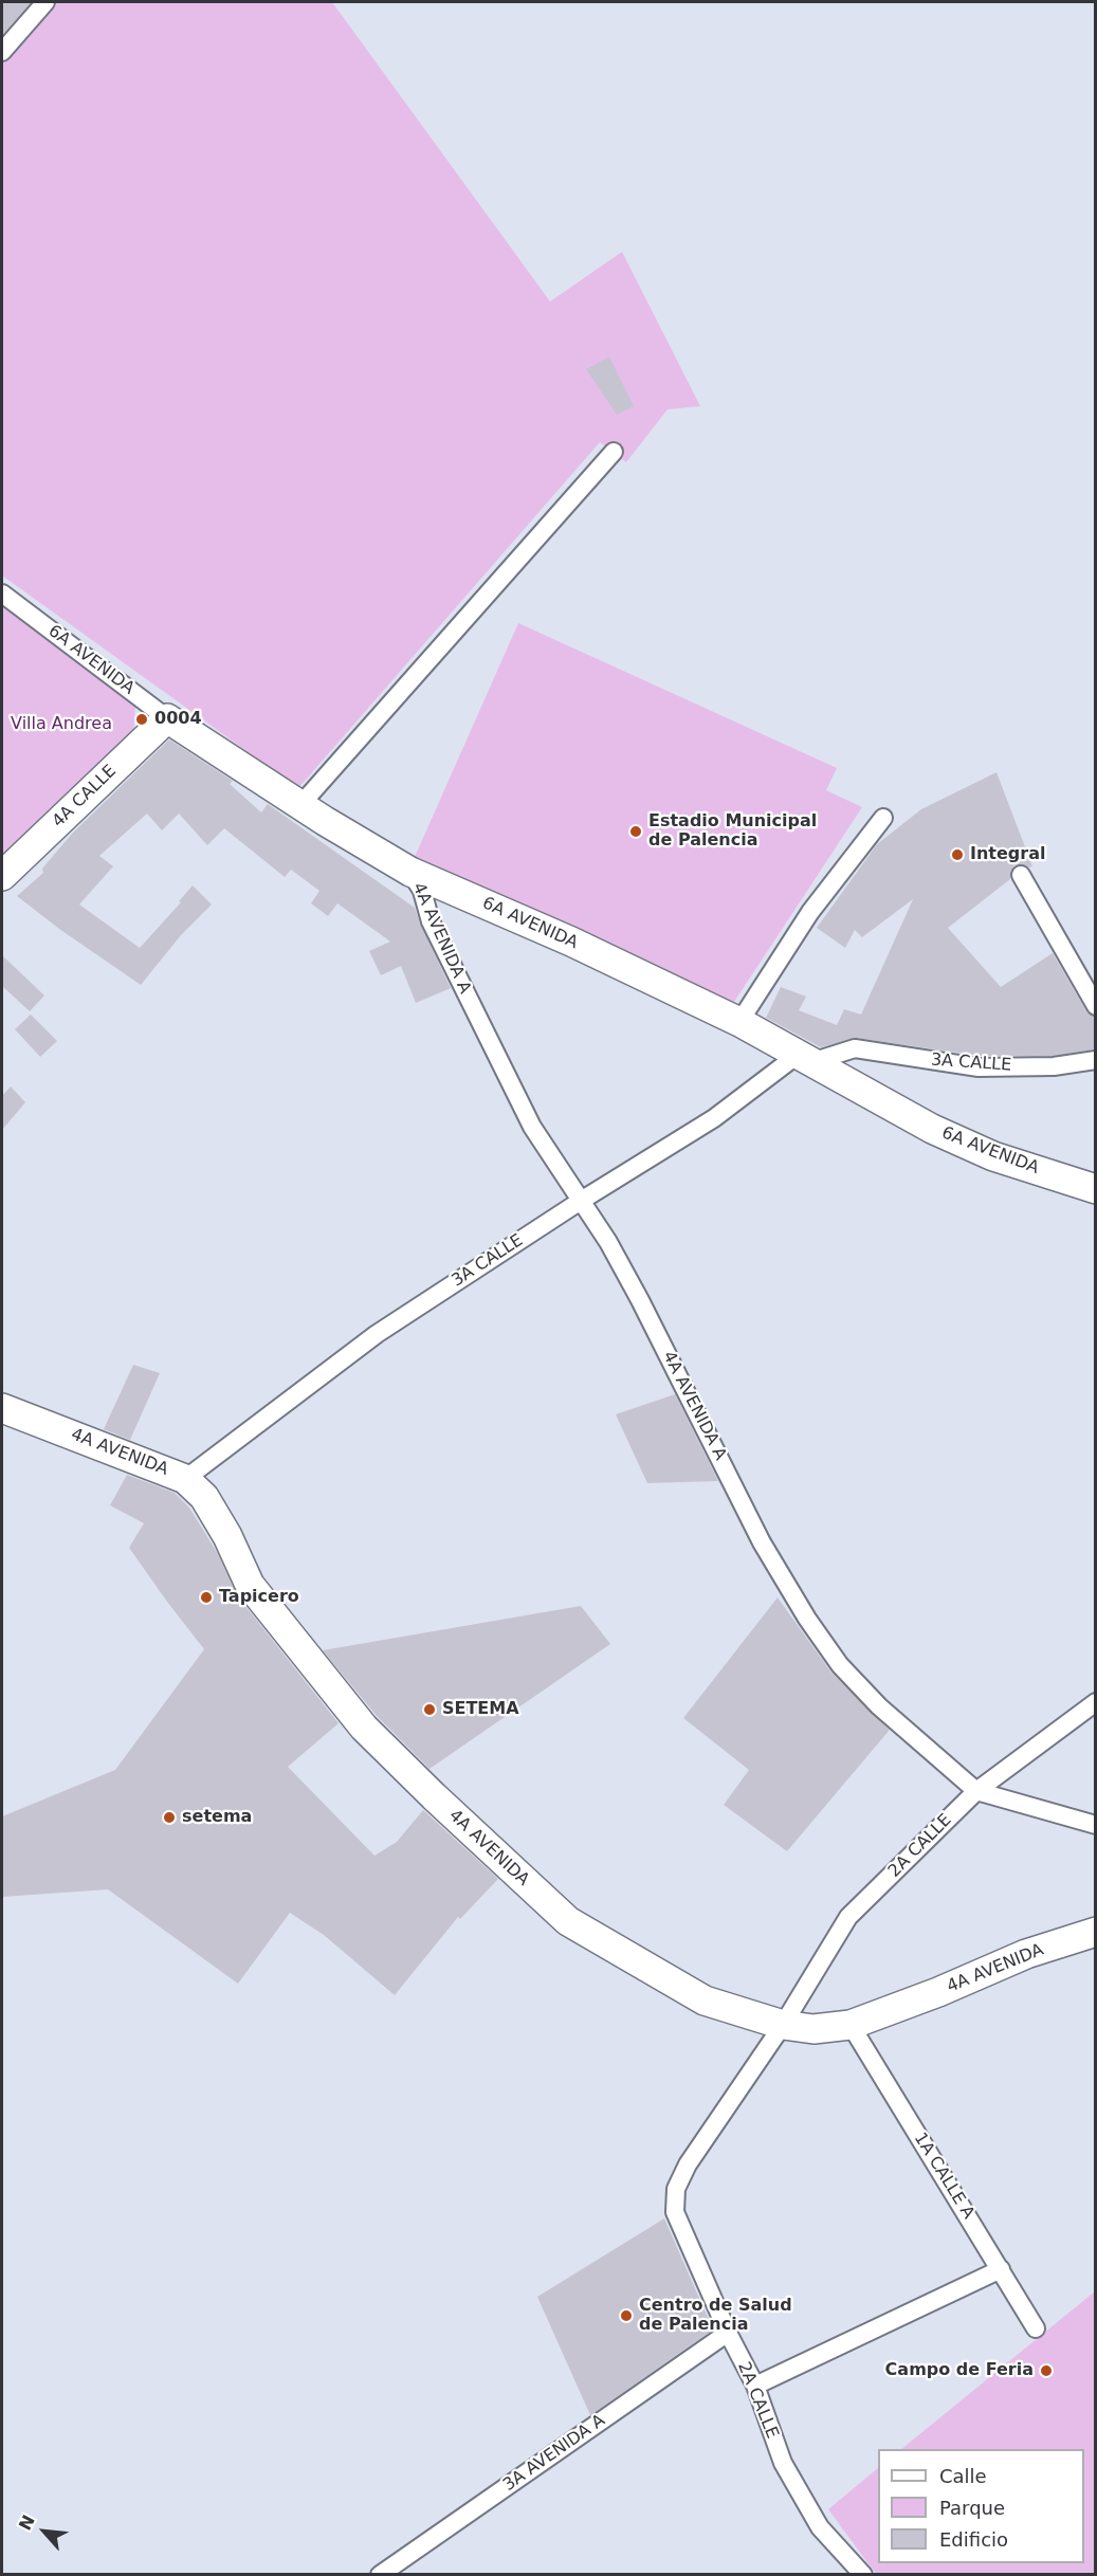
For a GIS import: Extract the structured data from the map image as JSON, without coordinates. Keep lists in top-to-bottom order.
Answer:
{
  "streets": {
    "main road": ["6A AVENIDA", "4A CALLE", "4A AVENIDA"],
    "street": [
      "4A AVENIDA A",
      "3A CALLE",
      "2A CALLE",
      "1A CALLE A",
      "3A AVENIDA A"
    ]
  },
  "crossings": [
    ["6A AVENIDA", "4A CALLE"],
    ["6A AVENIDA", "4A AVENIDA A"],
    ["6A AVENIDA", "3A CALLE"],
    ["4A AVENIDA A", "3A CALLE"],
    ["4A AVENIDA A", "2A CALLE"],
    ["3A CALLE", "4A AVENIDA"],
    ["4A AVENIDA", "2A CALLE"],
    ["4A AVENIDA", "1A CALLE A"],
    ["2A CALLE", "3A AVENIDA A"]
  ],
  "parks": ["Villa Andrea"],
  "places": [
    "0004",
    "Estadio Municipal de Palencia",
    "Integral",
    "Tapicero",
    "SETEMA",
    "setema",
    "Centro de Salud de Palencia",
    "Campo de Feria"
  ],
  "legend": ["Calle", "Parque", "Edificio"],
  "north": "top left"
}
